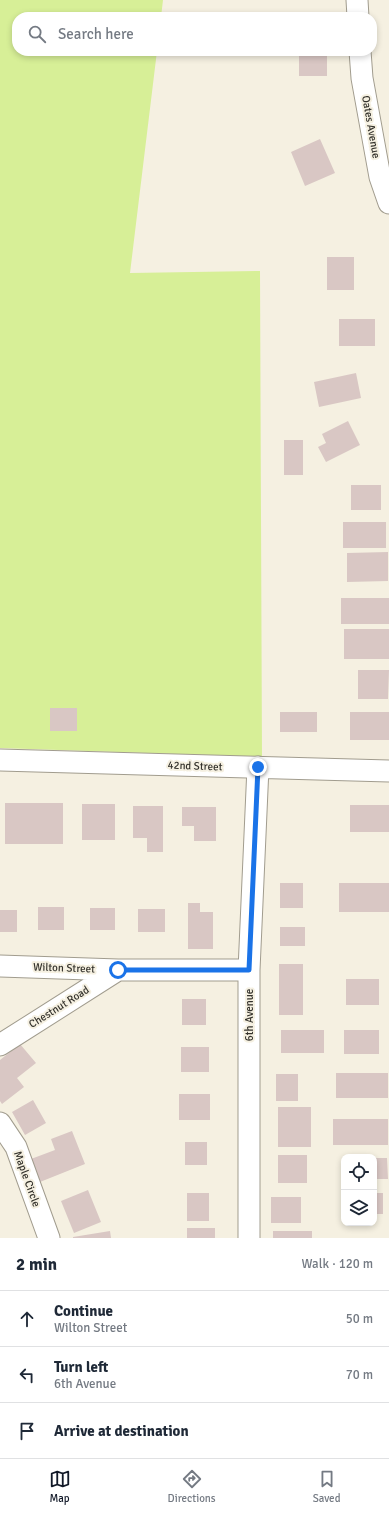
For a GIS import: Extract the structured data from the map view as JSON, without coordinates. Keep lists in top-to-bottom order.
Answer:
{
  "streets": {
    "street": [
      "Oates Avenue",
      "42nd Street",
      "Wilton Street",
      "Chestnut Road",
      "6th Avenue",
      "Maple Circle"
    ]
  },
  "crossings": [
    ["42nd Street", "6th Avenue"],
    ["Wilton Street", "Chestnut Road"],
    ["Wilton Street", "6th Avenue"]
  ],
  "page": {
    "search": "Search here",
    "heading": ["2 min", "Walk · 120 m"],
    "list": [
      ["Continue", "Wilton Street", "50 m"],
      ["Turn left", "6th Avenue", "70 m"],
      "Arrive at destination"
    ],
    "nav": ["Map", "Directions", "Saved"]
  }
}
